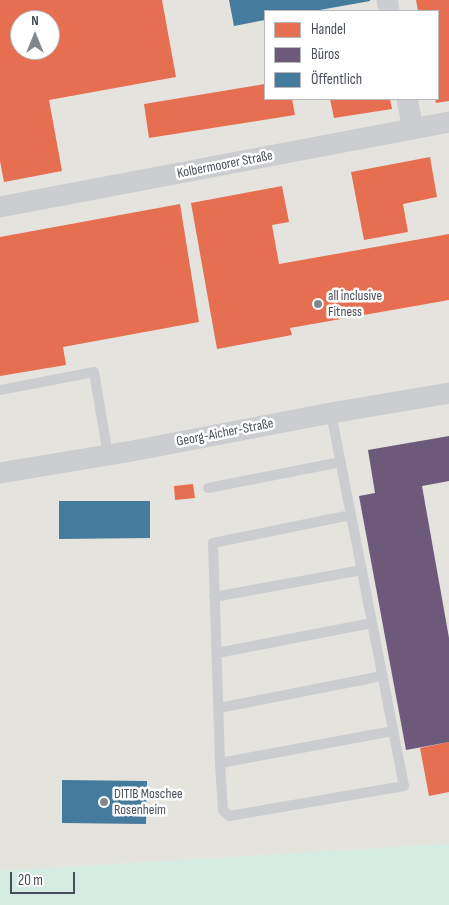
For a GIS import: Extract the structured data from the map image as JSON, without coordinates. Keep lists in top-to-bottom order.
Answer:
{
  "streets": {
    "street": ["Kolbermoorer Straße", "Georg-Aicher-Straße"]
  },
  "places": ["all inclusive Fitness", "DITIB Moschee Rosenheim"],
  "legend": ["Handel", "Büros", "Öffentlich"],
  "scale_bar": "20 m",
  "north": "top"
}
